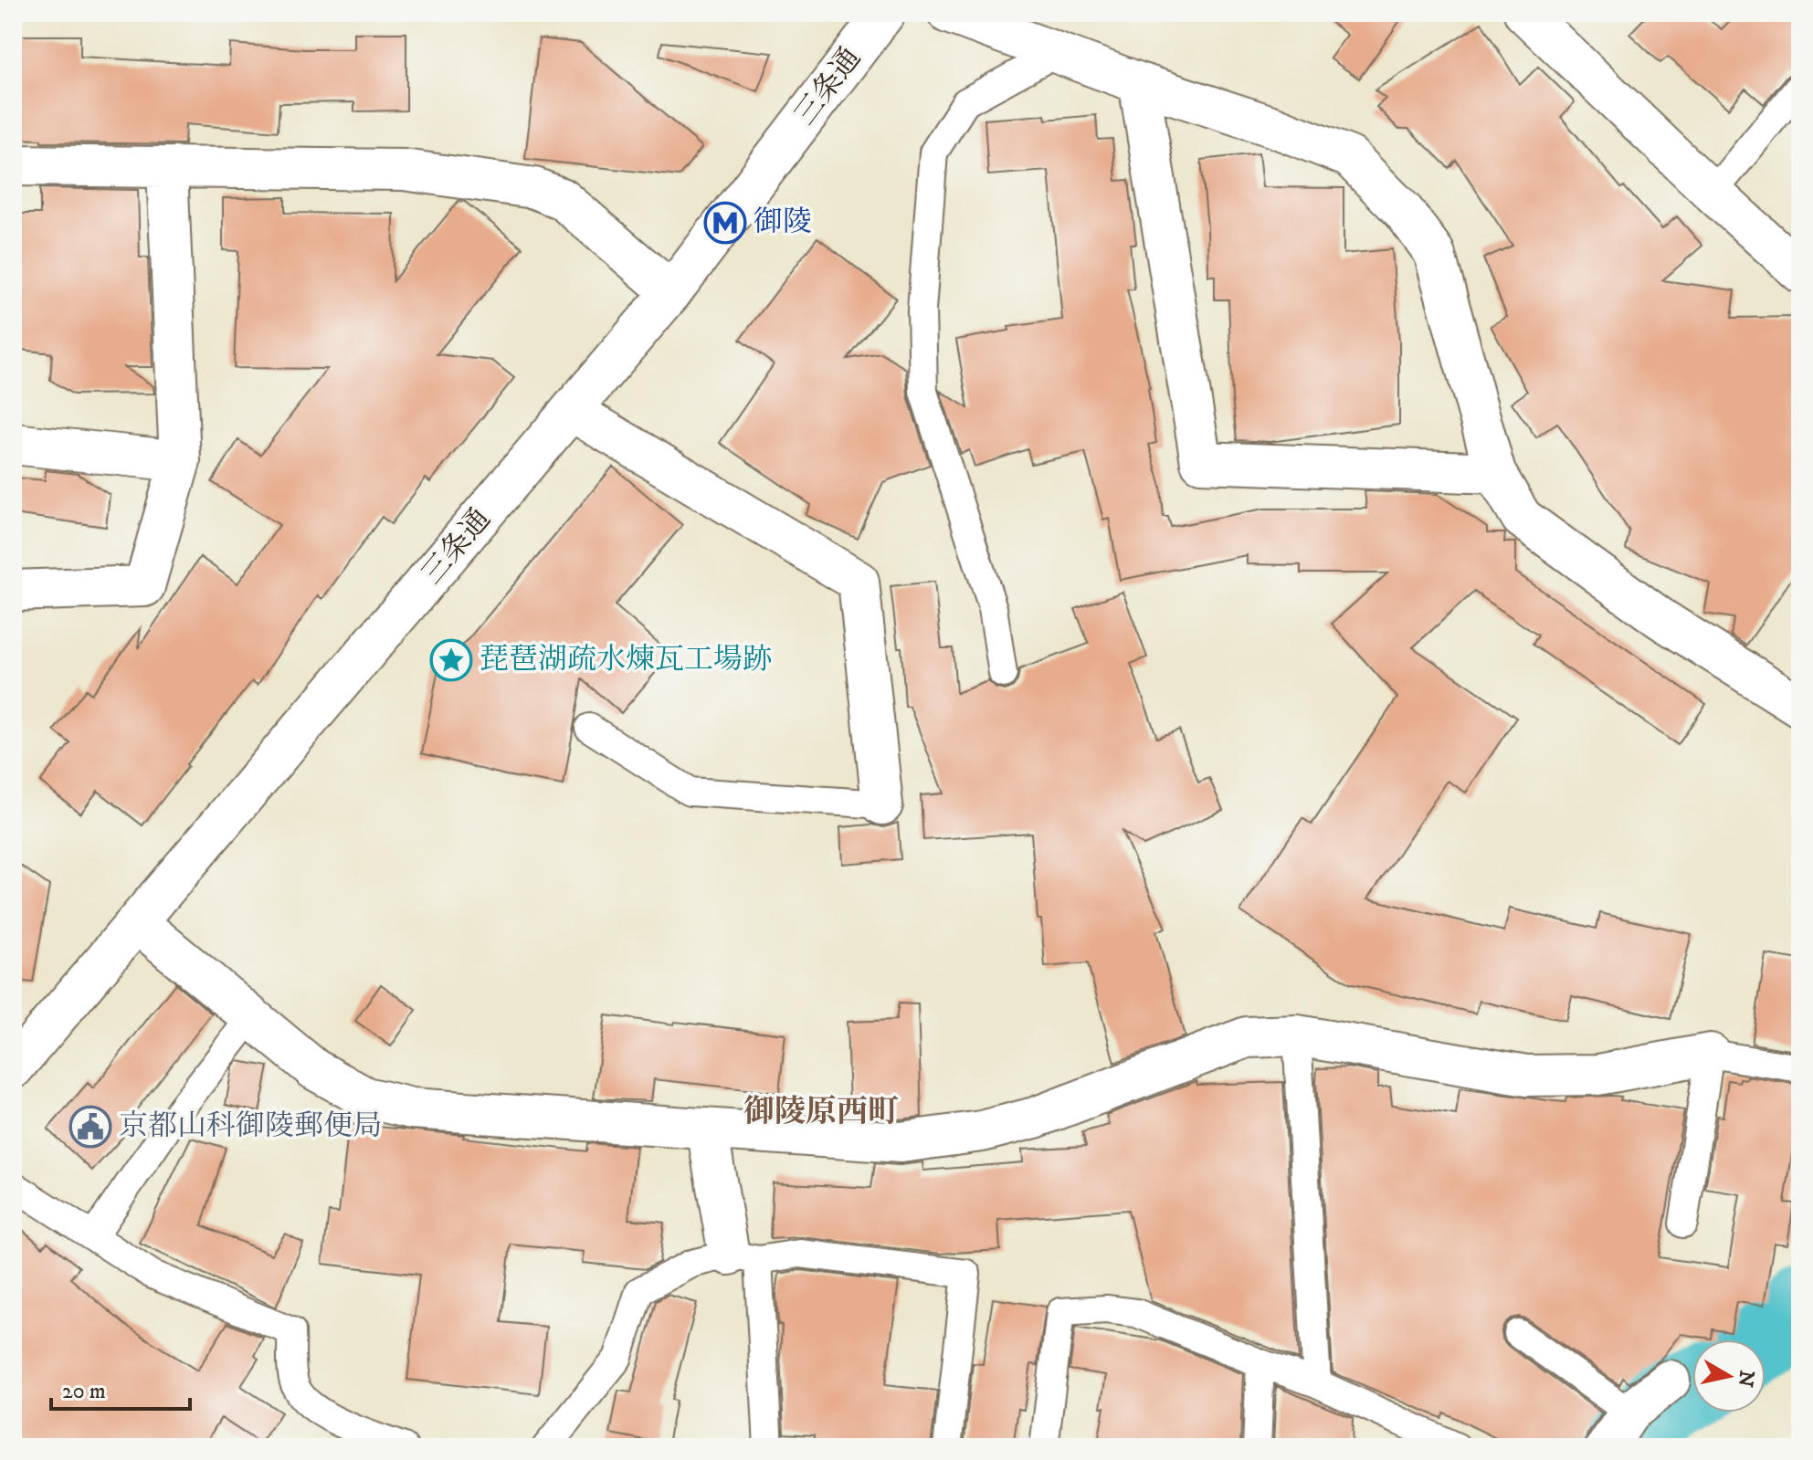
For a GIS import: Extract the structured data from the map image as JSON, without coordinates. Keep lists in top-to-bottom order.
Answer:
{
  "streets": {
    "street": ["三条通"]
  },
  "districts": ["御陵原西町"],
  "places": {
    "metro station": ["御陵"],
    "place": ["琵琶湖疏水煉瓦工場跡"],
    "public building": ["京都山科御陵郵便局"]
  },
  "scale_bar": "20 m",
  "north": "right"
}
